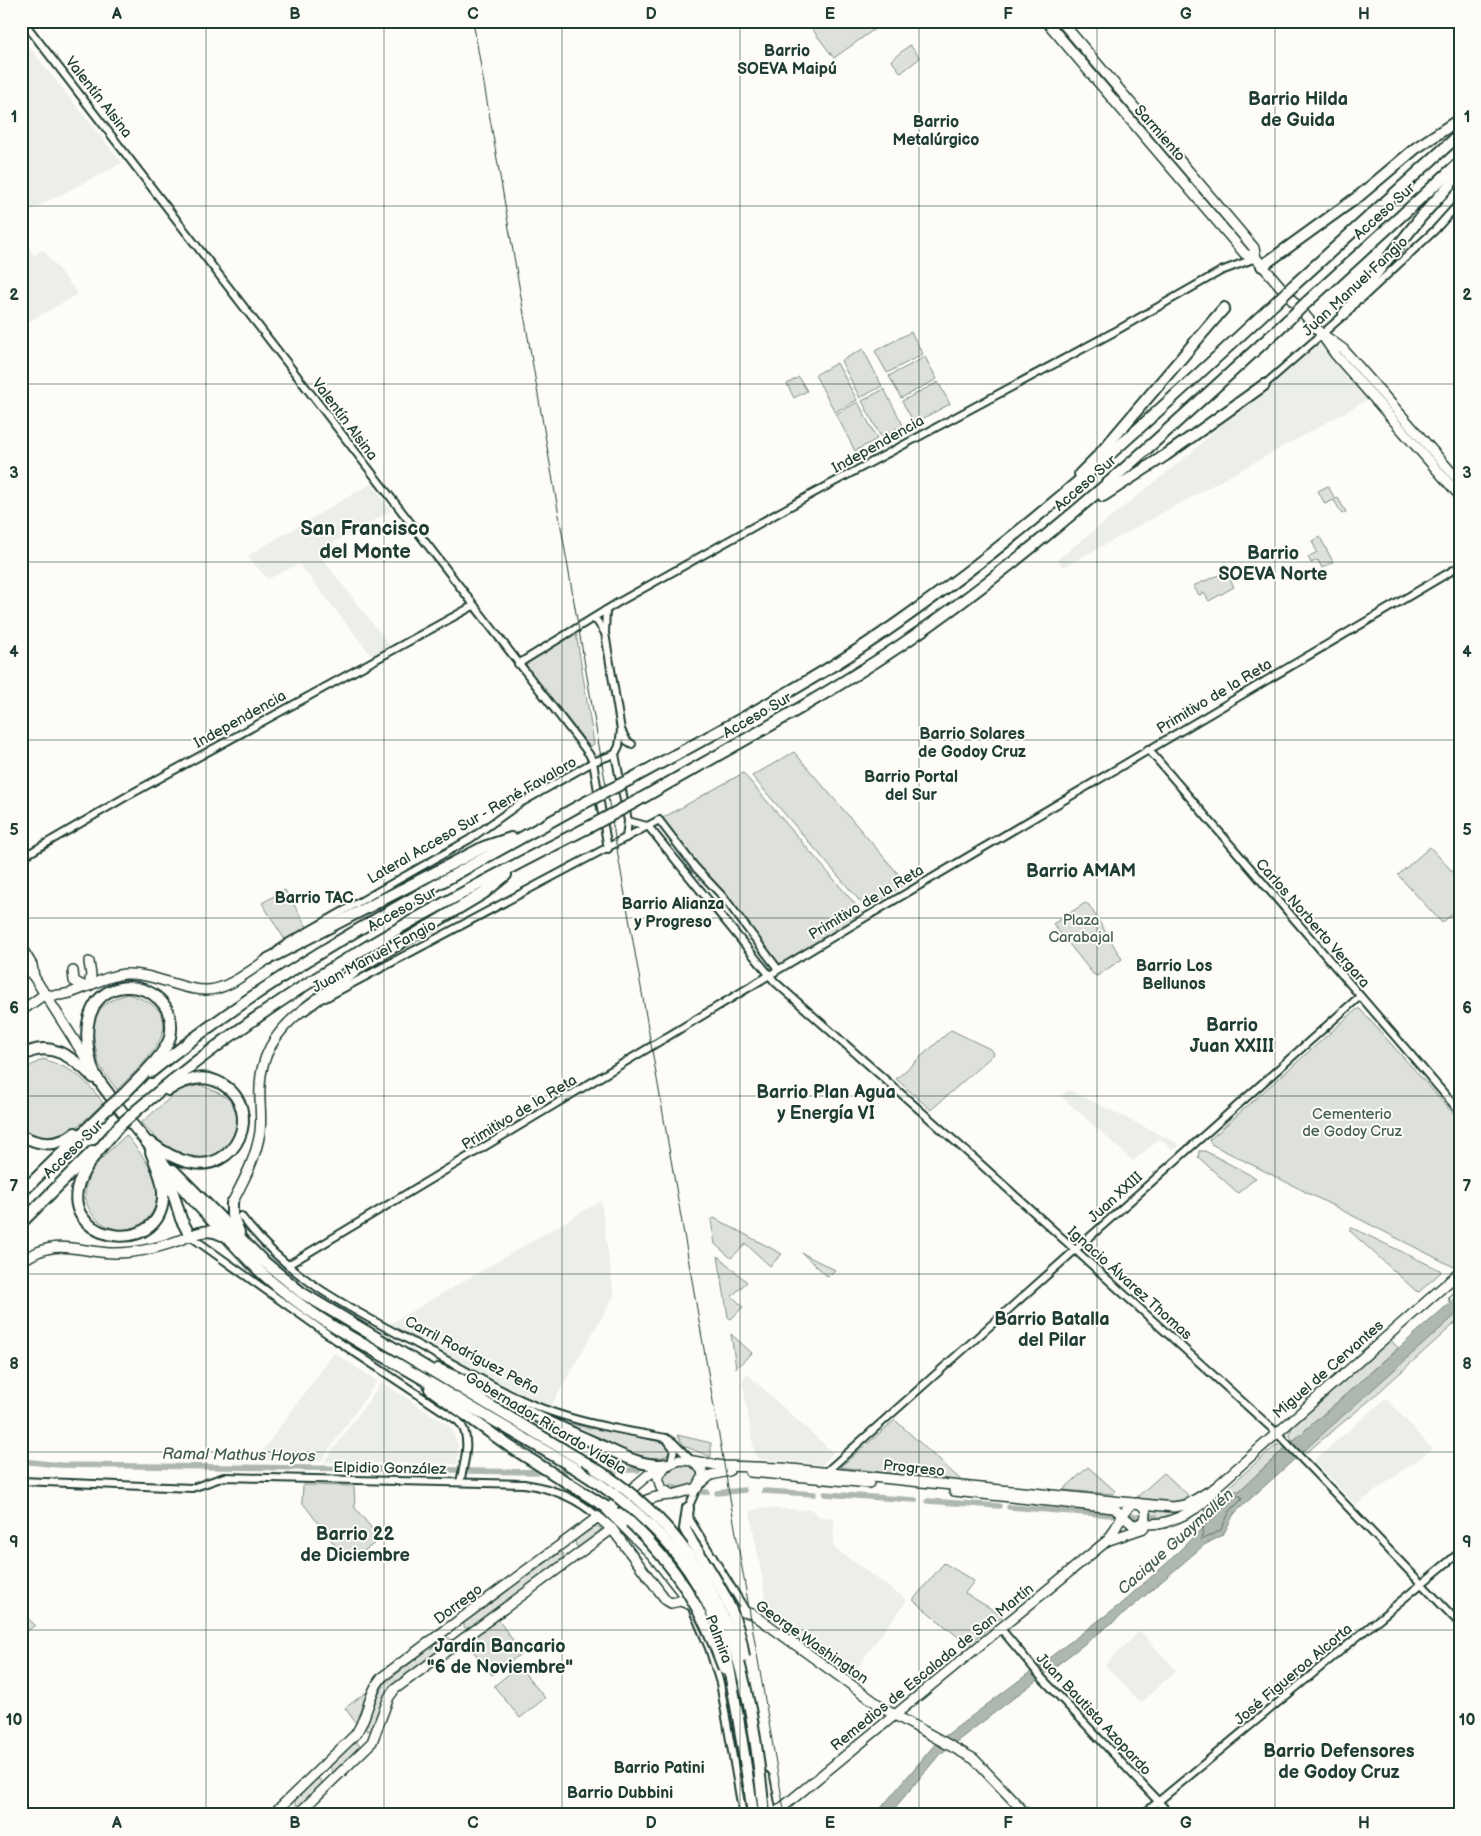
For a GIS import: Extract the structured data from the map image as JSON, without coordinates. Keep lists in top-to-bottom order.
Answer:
{
  "streets": {
    "highway": ["Acceso Sur", "Gobernador Ricardo Videla"],
    "main road": [
      "Sarmiento",
      "Juan Manuel Fangio",
      "Miguel de Cervantes",
      "Progreso",
      "Dorrego",
      "Palmira",
      "George Washington",
      "Remedios de Escalada de San Martín"
    ],
    "street": [
      "Valentín Alsina",
      "Independencia",
      "Primitivo de la Reta",
      "Lateral Acceso Sur - René Favaloro",
      "Carlos Norberto Vergara",
      "Juan XXIII",
      "Ignacio Álvarez Thomas",
      "Carril Rodríguez Peña",
      "Elpidio González",
      "José Figueroa Alcorta",
      "Juan Bautista Azopardo"
    ]
  },
  "crossings": [
    ["Valentín Alsina", "Juan Manuel Fangio"],
    ["Valentín Alsina", "Independencia"],
    ["Valentín Alsina", "Lateral Acceso Sur - René Favaloro"],
    ["Sarmiento", "Juan Manuel Fangio"],
    ["Sarmiento", "Independencia"],
    ["Juan Manuel Fangio", "Primitivo de la Reta"],
    ["Primitivo de la Reta", "Carlos Norberto Vergara"],
    ["Primitivo de la Reta", "Ignacio Álvarez Thomas"],
    ["Primitivo de la Reta", "Carril Rodríguez Peña"],
    ["Carlos Norberto Vergara", "Juan XXIII"],
    ["Juan XXIII", "Ignacio Álvarez Thomas"],
    ["Juan XXIII", "Progreso"],
    ["Ignacio Álvarez Thomas", "Miguel de Cervantes"],
    ["Ignacio Álvarez Thomas", "José Figueroa Alcorta"],
    ["Carril Rodríguez Peña", "Progreso"],
    ["Miguel de Cervantes", "Progreso"],
    ["Miguel de Cervantes", "Remedios de Escalada de San Martín"],
    ["Elpidio González", "Dorrego"],
    ["Progreso", "Remedios de Escalada de San Martín"],
    ["George Washington", "Remedios de Escalada de San Martín"],
    ["Remedios de Escalada de San Martín", "Juan Bautista Azopardo"],
    ["José Figueroa Alcorta", "Juan Bautista Azopardo"]
  ],
  "districts": [
    "Barrio SOEVA Maipú",
    "Barrio Hilda de Guida",
    "Barrio Metalúrgico",
    "San Francisco del Monte",
    "Barrio SOEVA Norte",
    "Barrio Solares de Godoy Cruz",
    "Barrio Portal del Sur",
    "Barrio AMAM",
    "Barrio TAC",
    "Barrio Alianza y Progreso",
    "Barrio Los Bellunos",
    "Barrio Juan XXIII",
    "Barrio Plan Agua y Energía VI",
    "Barrio Batalla del Pilar",
    "Barrio 22 de Diciembre",
    "Jardín Bancario \"6 de Noviembre\"",
    "Barrio Defensores de Godoy Cruz",
    "Barrio Patini",
    "Barrio Dubbini"
  ],
  "water": ["Ramal Mathus Hoyos", "Cacique Guaymallén"],
  "parks": ["Plaza Carabajal", "Cementerio de Godoy Cruz"],
  "grid": {
    "columns": [
      "A",
      "B",
      "C",
      "D",
      "E",
      "F",
      "G",
      "H"
    ],
    "rows": [
      "1",
      "2",
      "3",
      "4",
      "5",
      "6",
      "7",
      "8",
      "9",
      "10"
    ]
  }
}
